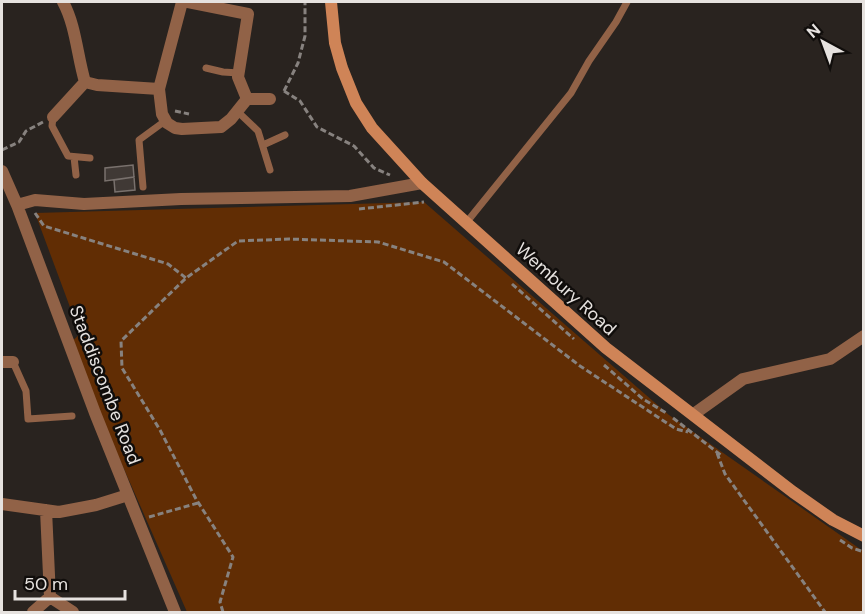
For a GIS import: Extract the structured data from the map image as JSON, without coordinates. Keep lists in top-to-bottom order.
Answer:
{
  "streets": {
    "street": ["Wembury Road", "Staddiscombe Road"]
  },
  "scale_bar": "50 m",
  "north": "top left"
}
